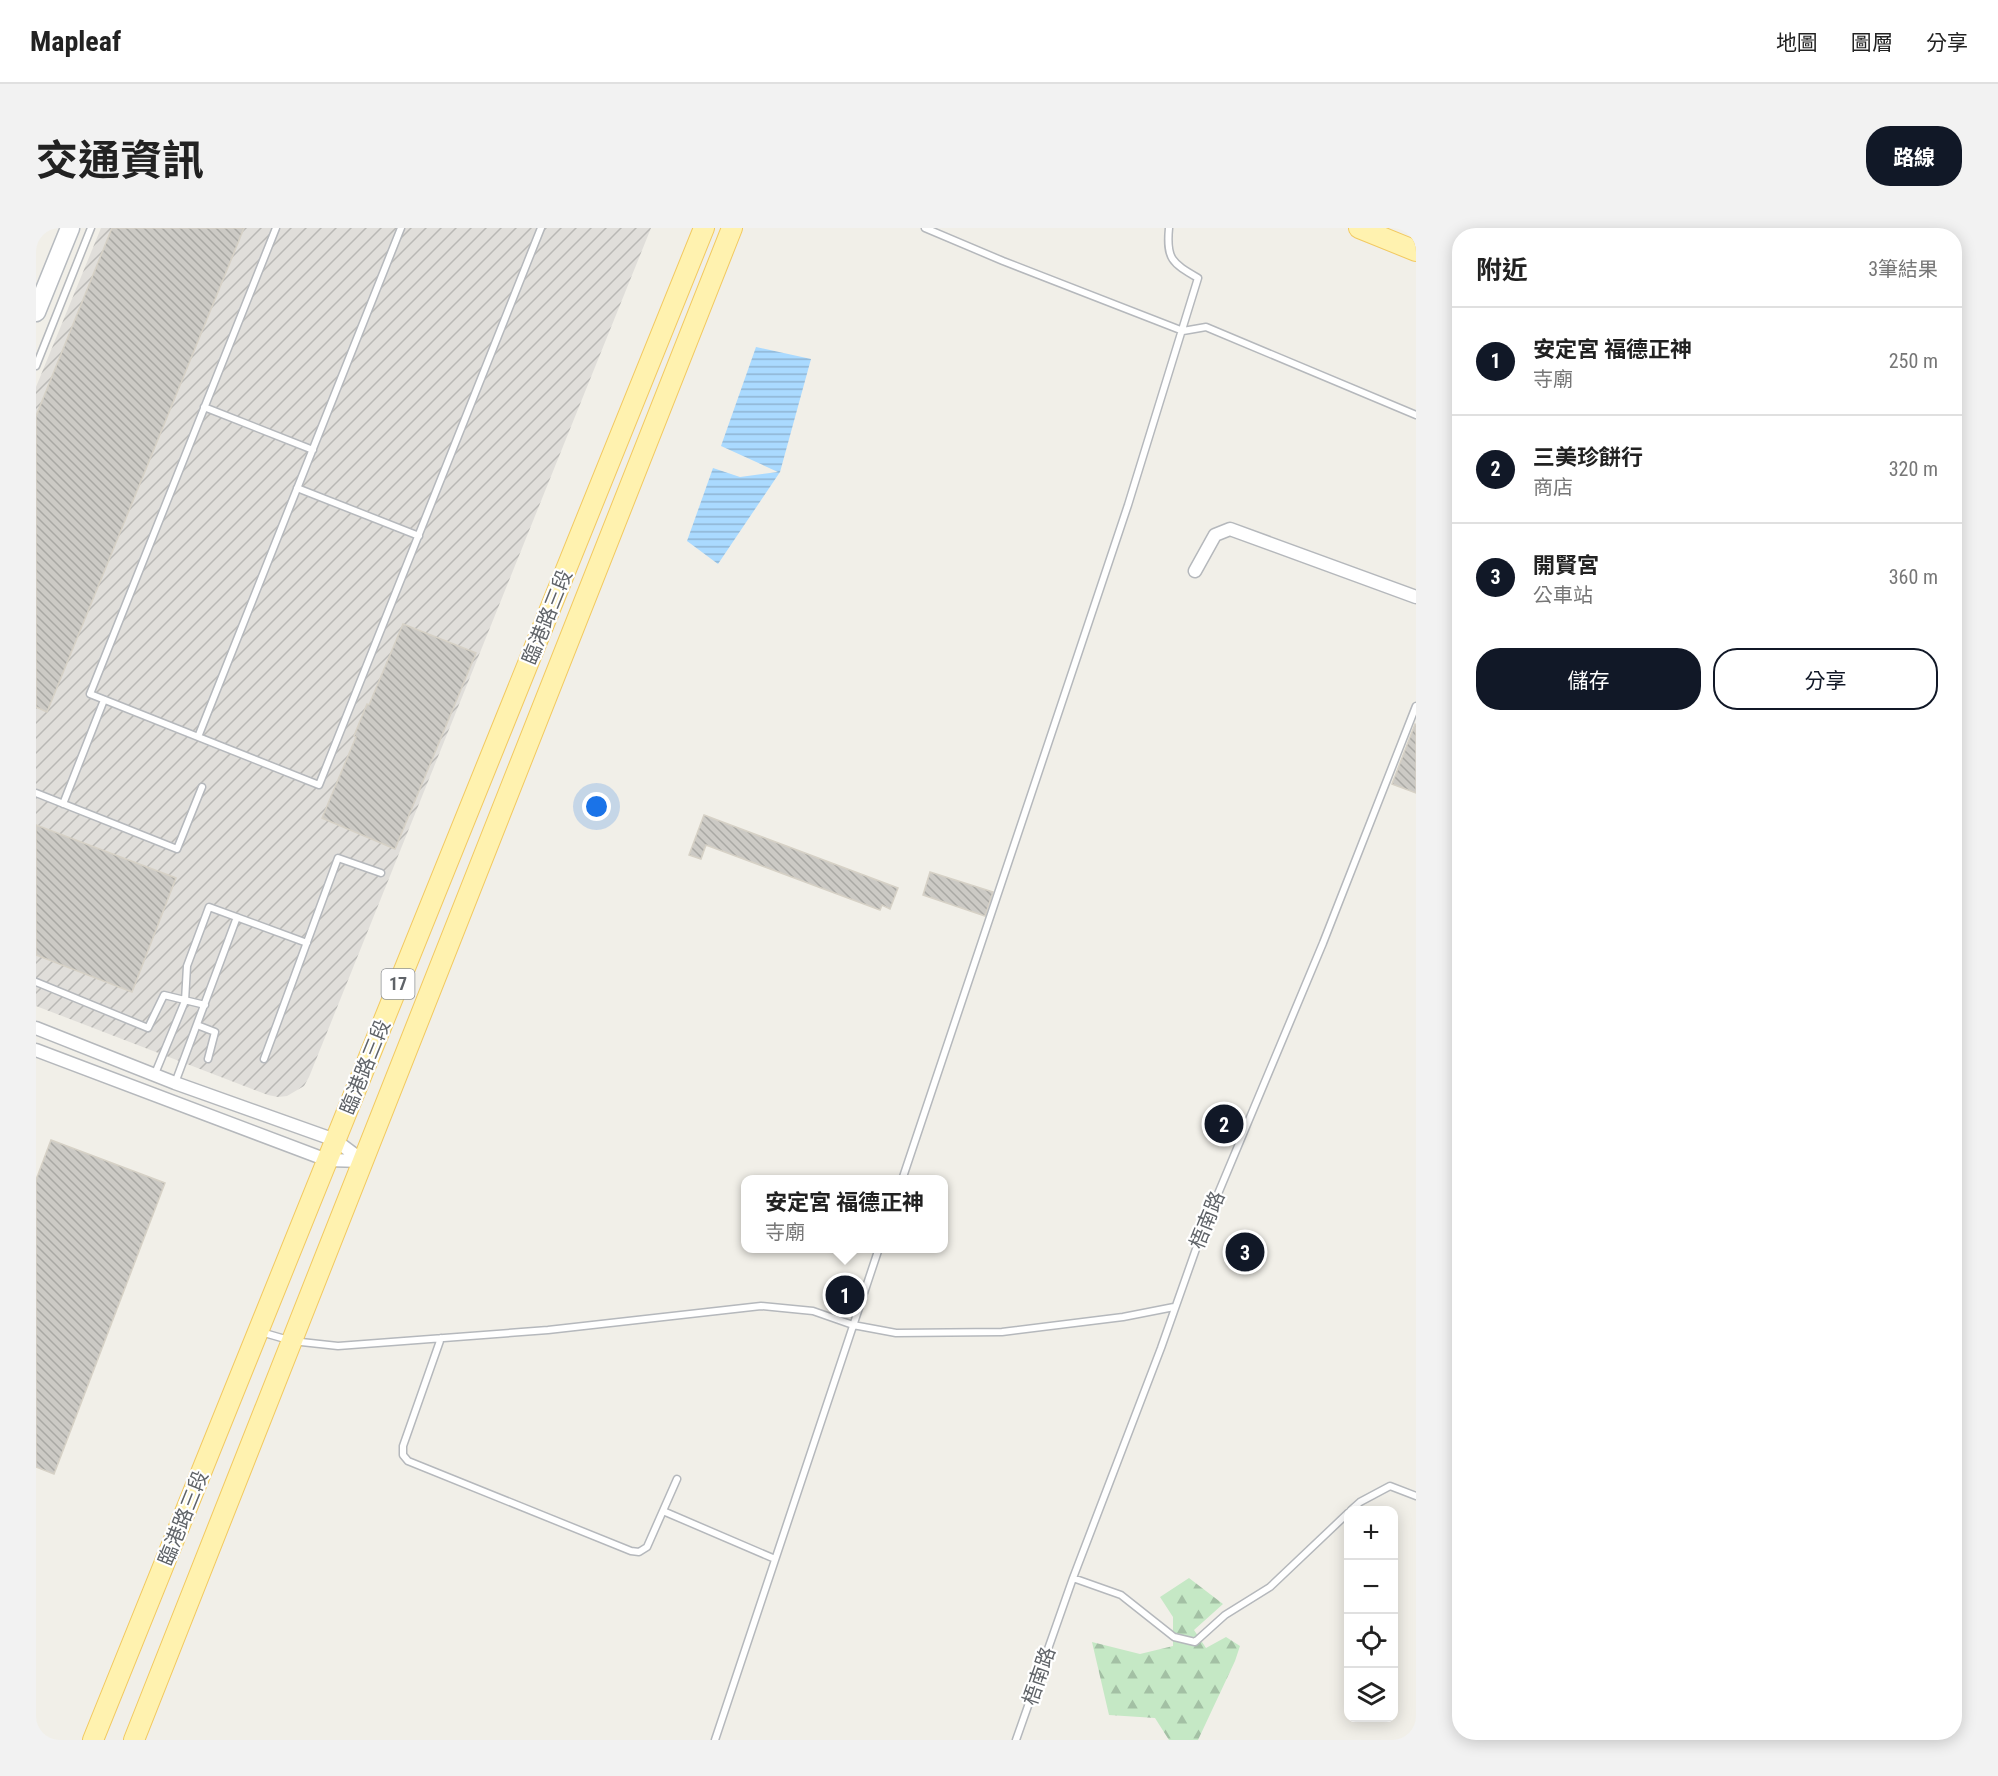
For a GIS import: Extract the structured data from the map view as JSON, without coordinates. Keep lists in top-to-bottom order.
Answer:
{
  "streets": {
    "main road": ["臨港路三段", "17"],
    "lane": ["梧南路"]
  },
  "page": {
    "header": "Mapleaf",
    "nav": ["地圖", "圖層", "分享"],
    "title": "交通資訊",
    "buttons": [
      "路線",
      ["儲存", "分享"]
    ],
    "heading": ["附近", "3筆結果"],
    "list": [
      {
        "mark": "1",
        "name": "安定宮 福德正神",
        "note": "寺廟",
        "value": "250 m"
      },
      {
        "mark": "2",
        "name": "三美珍餅行",
        "note": "商店",
        "value": "320 m"
      },
      {
        "mark": "3",
        "name": "開賢宮",
        "note": "公車站",
        "value": "360 m"
      }
    ],
    "pins": ["2", "3", "1"],
    "popup": ["安定宮 福德正神", "寺廟"],
    "map_buttons": ["+", "−"]
  }
}
